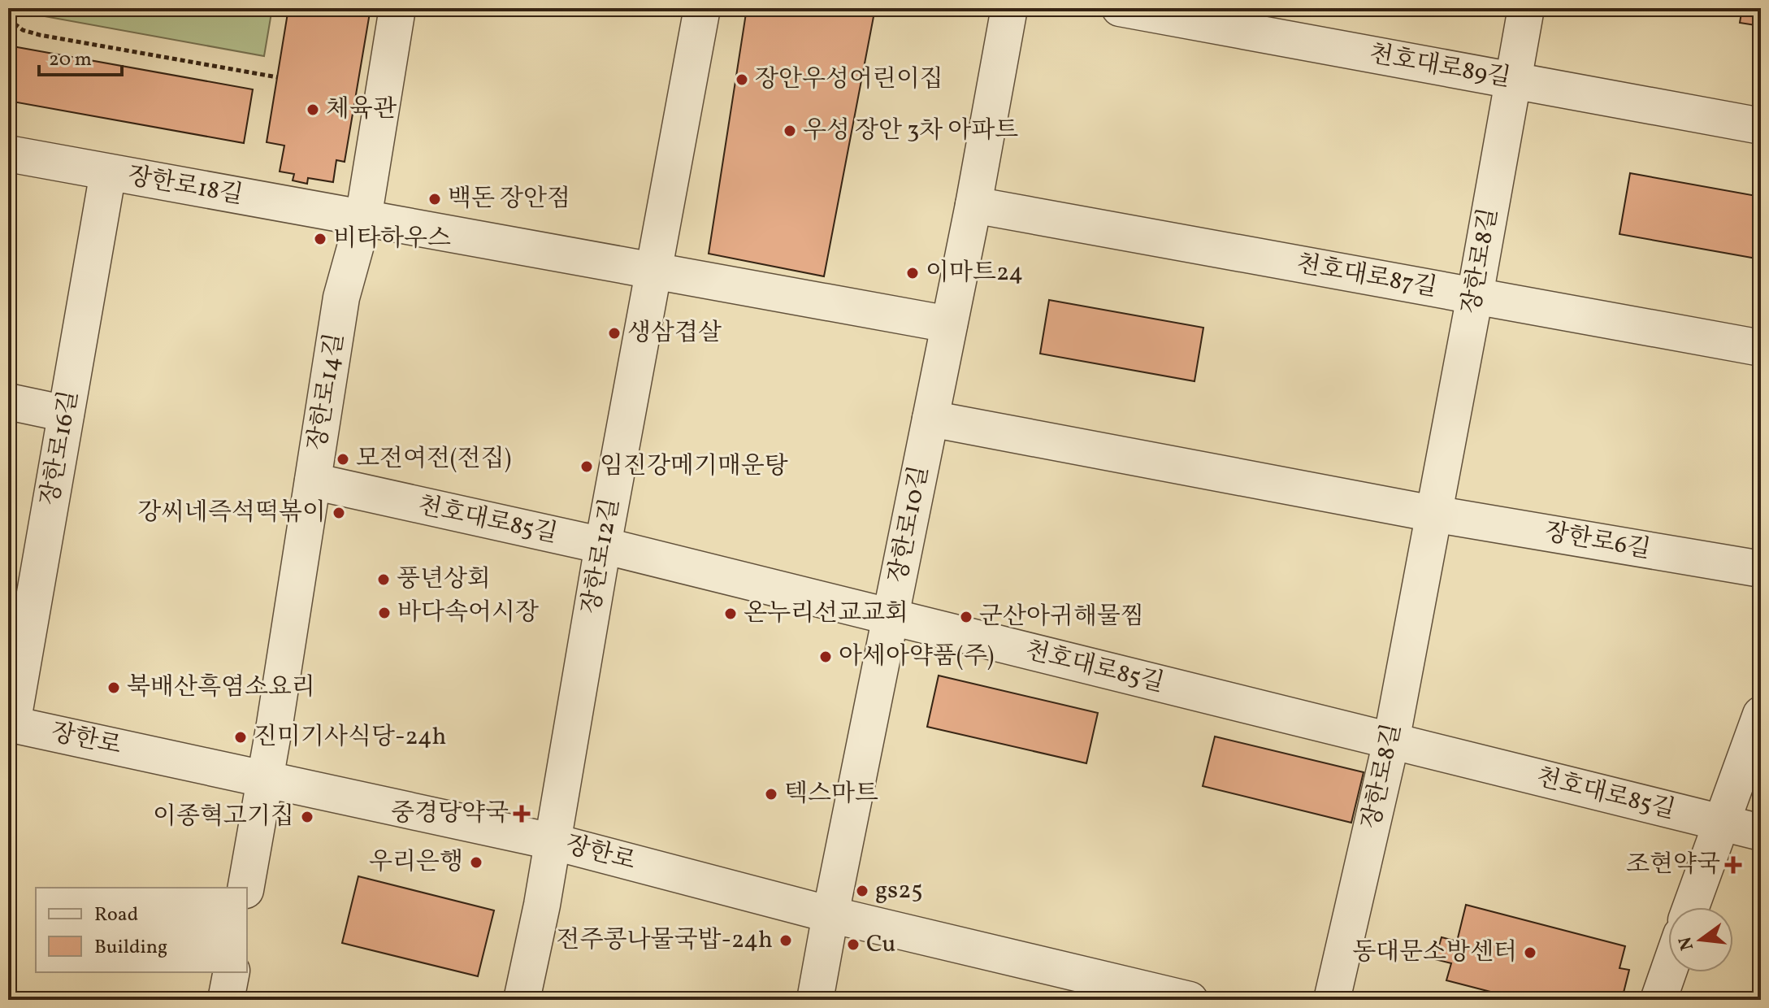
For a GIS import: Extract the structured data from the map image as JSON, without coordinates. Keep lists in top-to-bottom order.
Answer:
{
  "streets": {
    "street": [
      "천호대로89길",
      "장한로18길",
      "장한로8길",
      "천호대로87길",
      "장한로14길",
      "장한로16길",
      "천호대로85길",
      "장한로10길",
      "장한로6길",
      "장한로12길",
      "장한로"
    ]
  },
  "crossings": [
    ["천호대로89길", "장한로8길"],
    ["장한로18길", "장한로14길"],
    ["장한로18길", "장한로16길"],
    ["장한로8길", "천호대로87길"],
    ["장한로8길", "천호대로85길"],
    ["장한로8길", "장한로6길"],
    ["천호대로87길", "장한로10길"],
    ["장한로14길", "천호대로85길"],
    ["장한로14길", "장한로"],
    ["장한로16길", "장한로"],
    ["천호대로85길", "장한로10길"],
    ["천호대로85길", "장한로12길"],
    ["장한로10길", "장한로"],
    ["장한로12길", "장한로"]
  ],
  "places": {
    "other": [
      "장안우성어린이집",
      "체육관",
      "우성 장안 3차 아파트",
      "백돈 장안점",
      "비타하우스",
      "이마트24",
      "생삼겹살",
      "모전여전(전집)",
      "임진강메기매운탕",
      "강씨네즉석떡볶이",
      "풍년상회",
      "바다속어시장",
      "온누리선교교회",
      "군산아귀해물찜",
      "아세아약품(주)",
      "북배산흑염소요리",
      "진미기사식당-24h",
      "텍스마트",
      "이종혁고기집",
      "우리은행",
      "gs25",
      "전주콩나물국밥-24h",
      "Cu",
      "동대문소방센터"
    ],
    "health": ["중경당약국", "조현약국"]
  },
  "legend": ["Road", "Building"],
  "scale_bar": "20 m",
  "north": "left"
}
